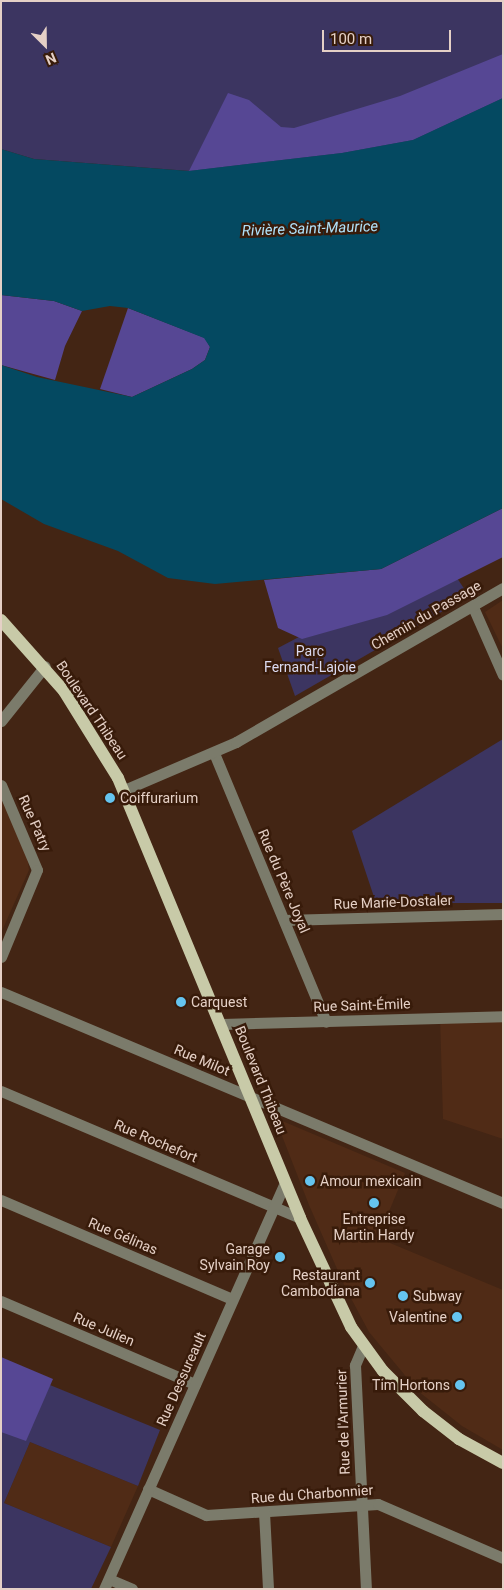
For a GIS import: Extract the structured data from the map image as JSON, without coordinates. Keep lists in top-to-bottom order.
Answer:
{
  "streets": {
    "main road": ["Boulevard Thibeau"],
    "street": [
      "Chemin du Passage",
      "Rue Patry",
      "Rue du Père Joyal",
      "Rue Marie-Dostaler",
      "Rue Saint-Émile",
      "Rue Milot",
      "Rue Rochefort",
      "Rue Gélinas",
      "Rue Julien",
      "Rue Dessureault",
      "Rue de l'Armurier",
      "Rue du Charbonnier"
    ]
  },
  "crossings": [
    ["Chemin du Passage", "Boulevard Thibeau"],
    ["Chemin du Passage", "Rue du Père Joyal"],
    ["Boulevard Thibeau", "Rue Saint-Émile"],
    ["Boulevard Thibeau", "Rue Milot"],
    ["Boulevard Thibeau", "Rue Rochefort"],
    ["Boulevard Thibeau", "Rue Dessureault"],
    ["Boulevard Thibeau", "Rue de l'Armurier"],
    ["Rue du Père Joyal", "Rue Marie-Dostaler"],
    ["Rue du Père Joyal", "Rue Saint-Émile"],
    ["Rue Rochefort", "Rue Dessureault"],
    ["Rue Gélinas", "Rue Dessureault"],
    ["Rue Julien", "Rue Dessureault"],
    ["Rue Dessureault", "Rue du Charbonnier"],
    ["Rue de l'Armurier", "Rue du Charbonnier"]
  ],
  "water": ["Rivière Saint-Maurice"],
  "parks": ["Parc Fernand-Lajoie"],
  "places": [
    "Coiffurarium",
    "Carquest",
    "Amour mexicain",
    "Entreprise Martin Hardy",
    "Garage Sylvain Roy",
    "Restaurant Cambodiana",
    "Subway",
    "Valentine",
    "Tim Hortons"
  ],
  "scale_bar": "100 m",
  "north": "bottom right"
}
